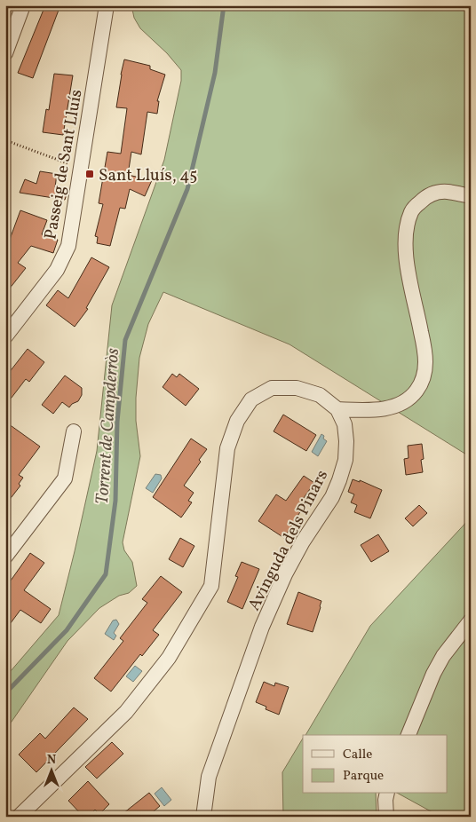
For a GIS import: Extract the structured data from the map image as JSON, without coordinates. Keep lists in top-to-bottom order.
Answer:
{
  "streets": {
    "street": ["Passeig de Sant Lluís", "Avinguda dels Pinars"]
  },
  "water": ["Torrent de Campderròs"],
  "places": {
    "transit": ["Sant Lluís, 45"]
  },
  "legend": ["Calle", "Parque"],
  "north": "top"
}
